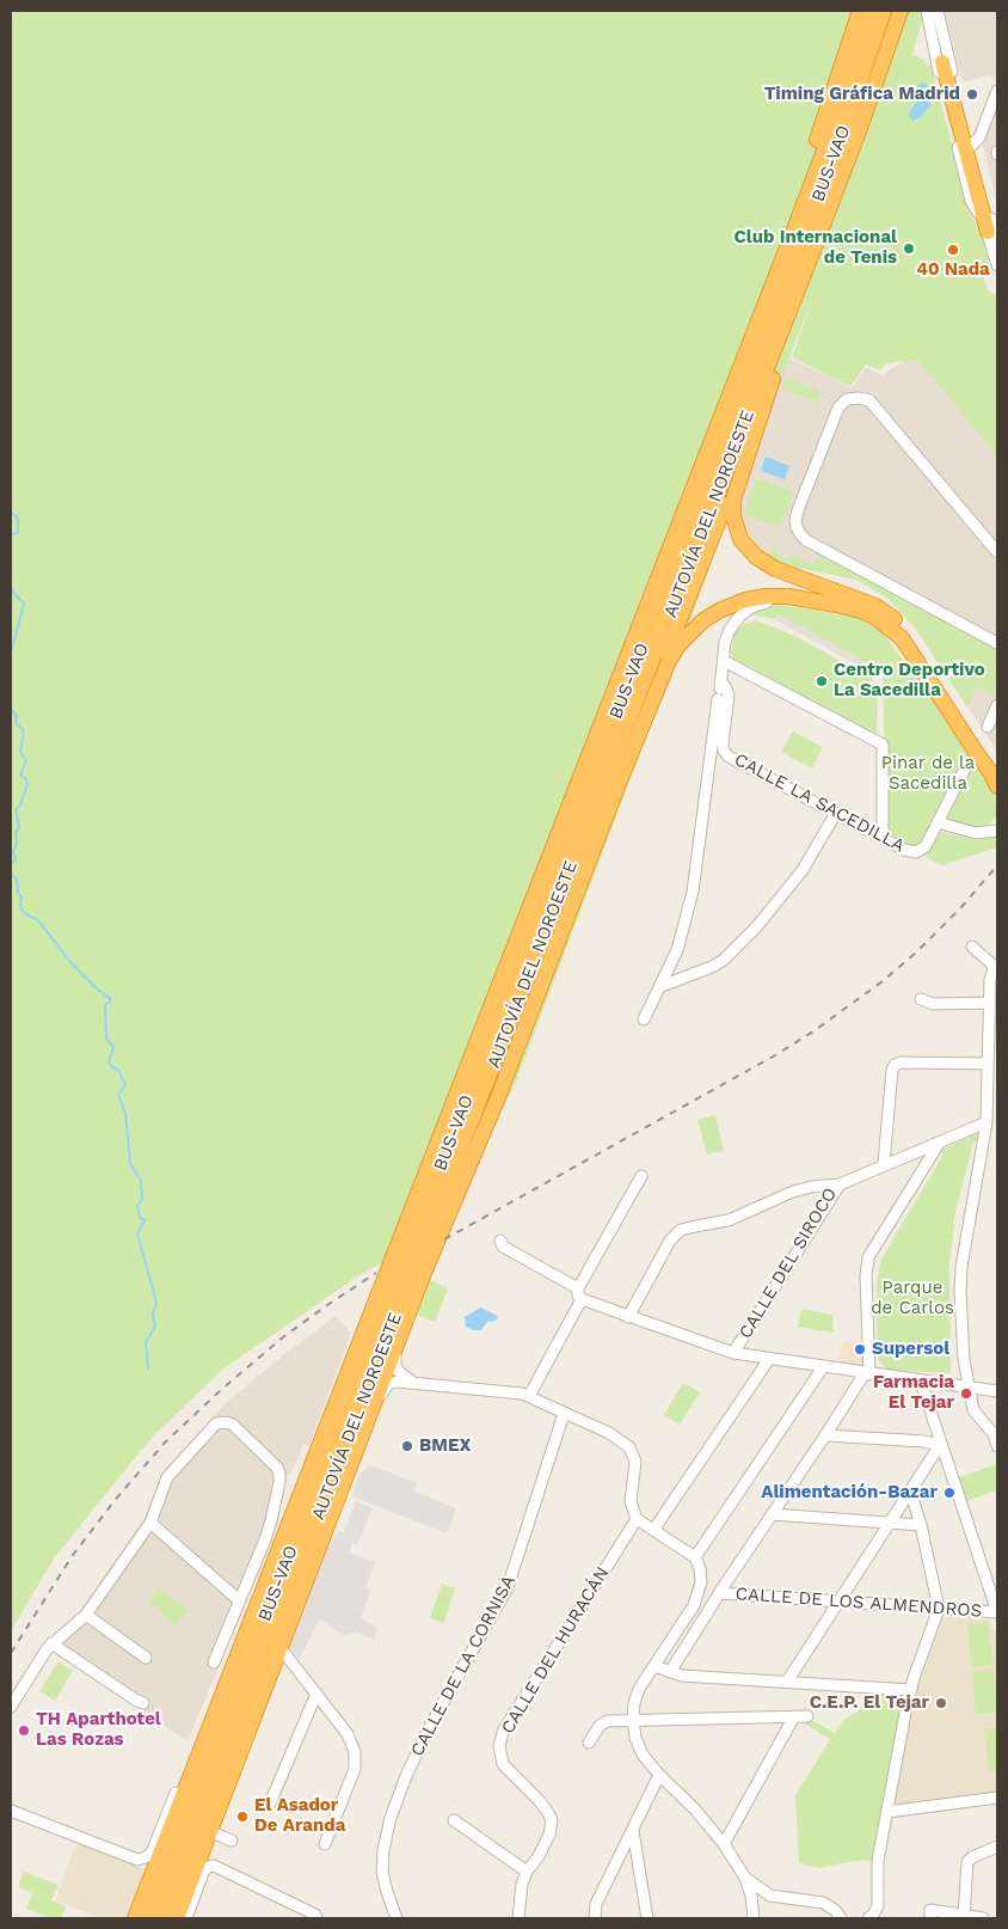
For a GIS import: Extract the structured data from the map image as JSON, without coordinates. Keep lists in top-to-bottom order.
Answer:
{
  "streets": {
    "highway": ["BUS-VAO", "AUTOVÍA DEL NOROESTE"],
    "street": [
      "CALLE LA SACEDILLA",
      "CALLE DEL SIROCO",
      "CALLE DE LOS ALMENDROS",
      "CALLE DEL HURACÁN",
      "CALLE DE LA CORNISA"
    ]
  },
  "parks": ["Pinar de la Sacedilla", "Parque de Carlos"],
  "places": [
    "Timing Gráfica Madrid",
    "Club Internacional de Tenis",
    "40 Nada",
    "Centro Deportivo La Sacedilla",
    "Supersol",
    "Farmacia El Tejar",
    "BMEX",
    "Alimentación-Bazar",
    "C.E.P. El Tejar",
    "TH Aparthotel Las Rozas",
    "El Asador De Aranda"
  ]
}
